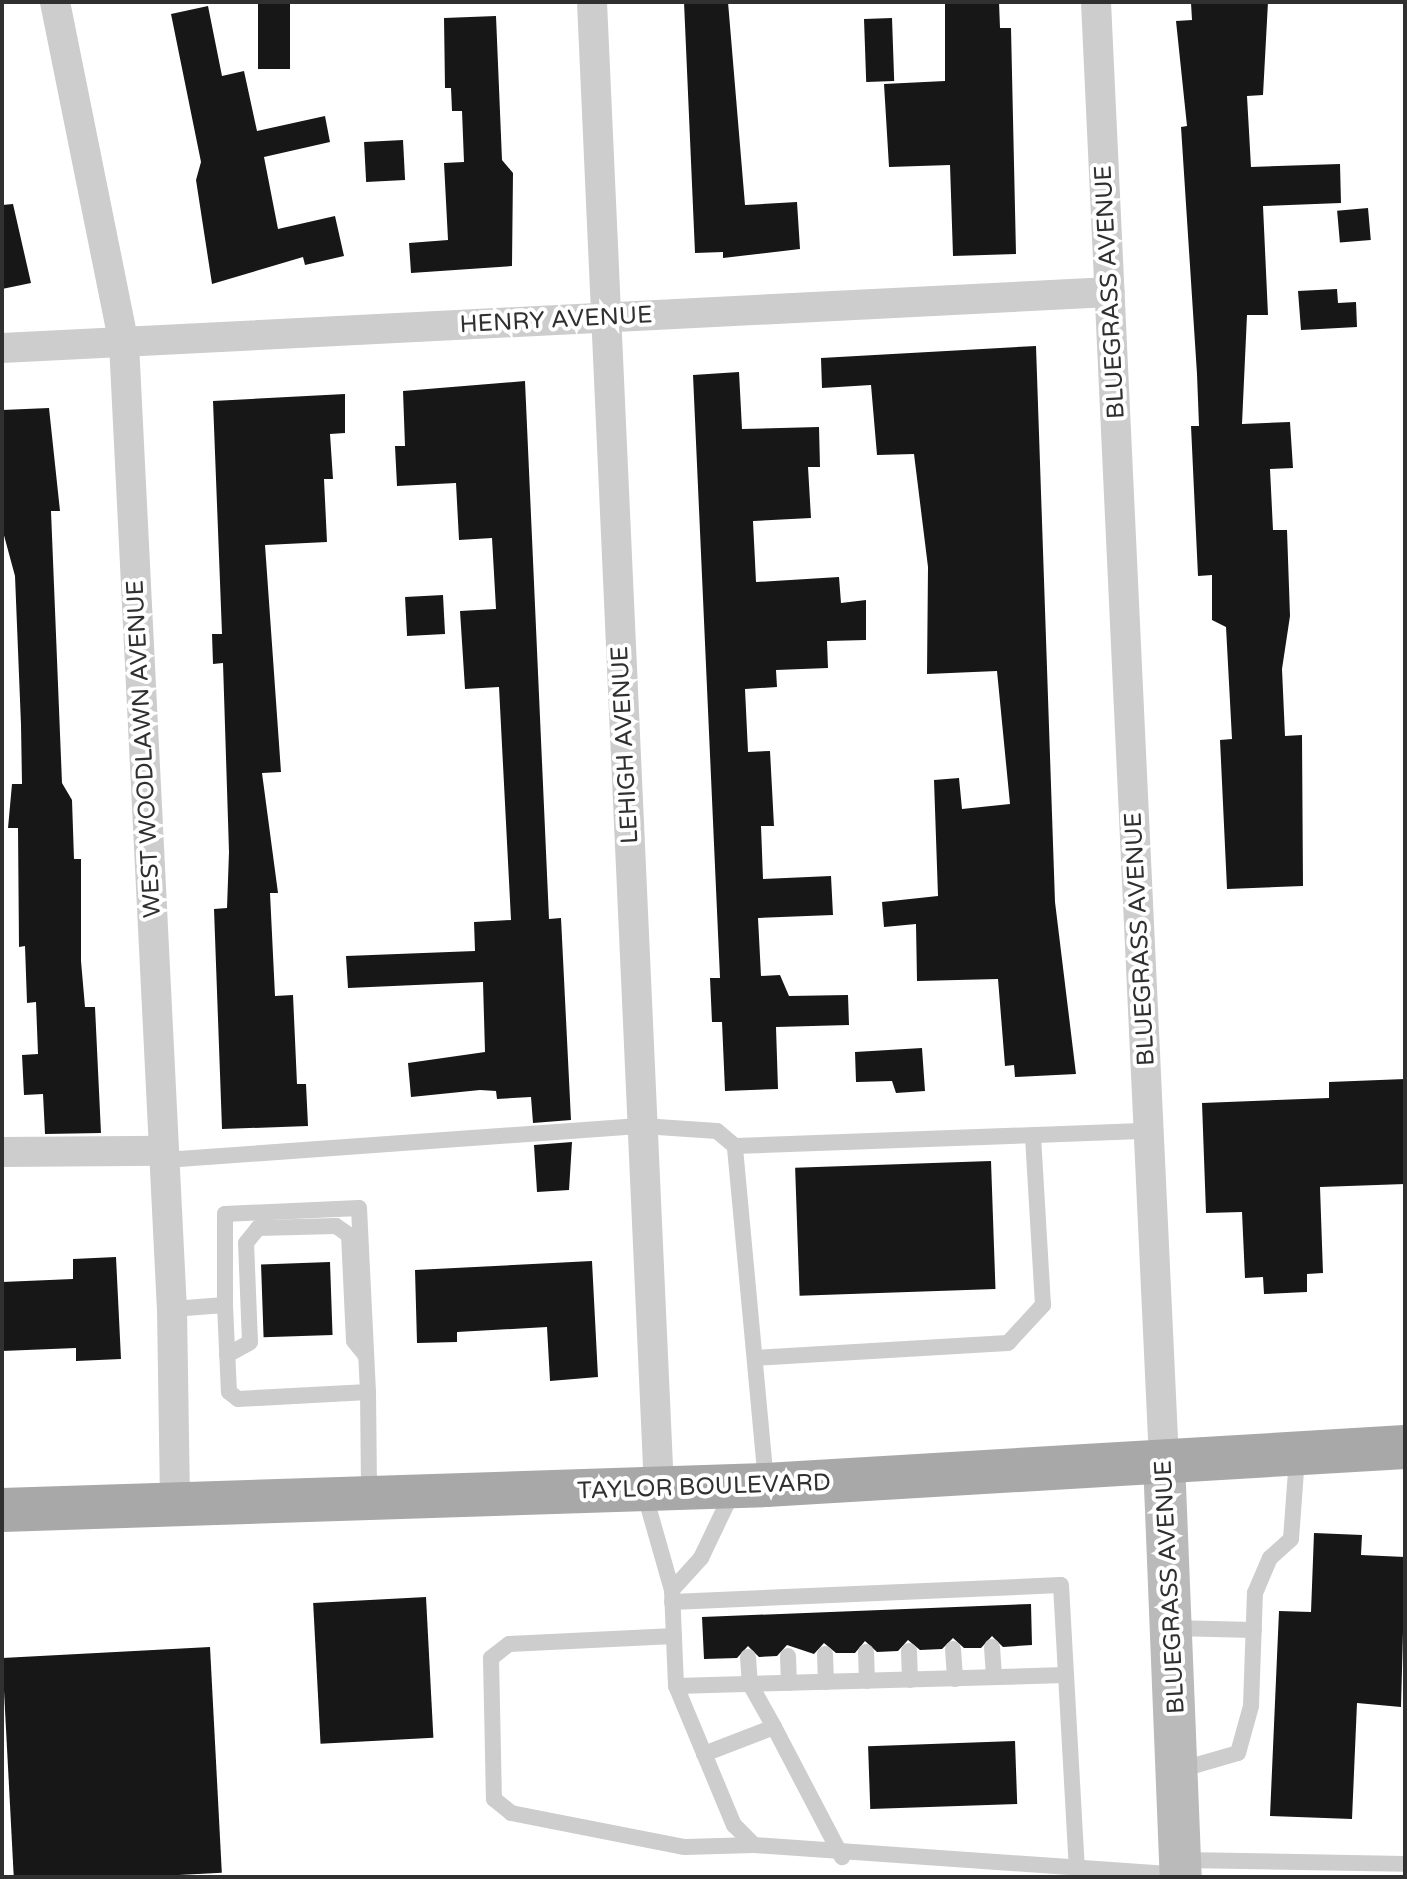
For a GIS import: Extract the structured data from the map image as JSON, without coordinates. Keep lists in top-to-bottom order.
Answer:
{
  "streets": {
    "main road": ["TAYLOR BOULEVARD"],
    "street": [
      "BLUEGRASS AVENUE",
      "HENRY AVENUE",
      "LEHIGH AVENUE",
      "WEST WOODLAWN AVENUE"
    ]
  },
  "crossings": [
    ["BLUEGRASS AVENUE", "HENRY AVENUE"],
    ["BLUEGRASS AVENUE", "TAYLOR BOULEVARD"],
    ["HENRY AVENUE", "LEHIGH AVENUE"],
    ["HENRY AVENUE", "WEST WOODLAWN AVENUE"],
    ["LEHIGH AVENUE", "TAYLOR BOULEVARD"],
    ["WEST WOODLAWN AVENUE", "TAYLOR BOULEVARD"]
  ]
}
